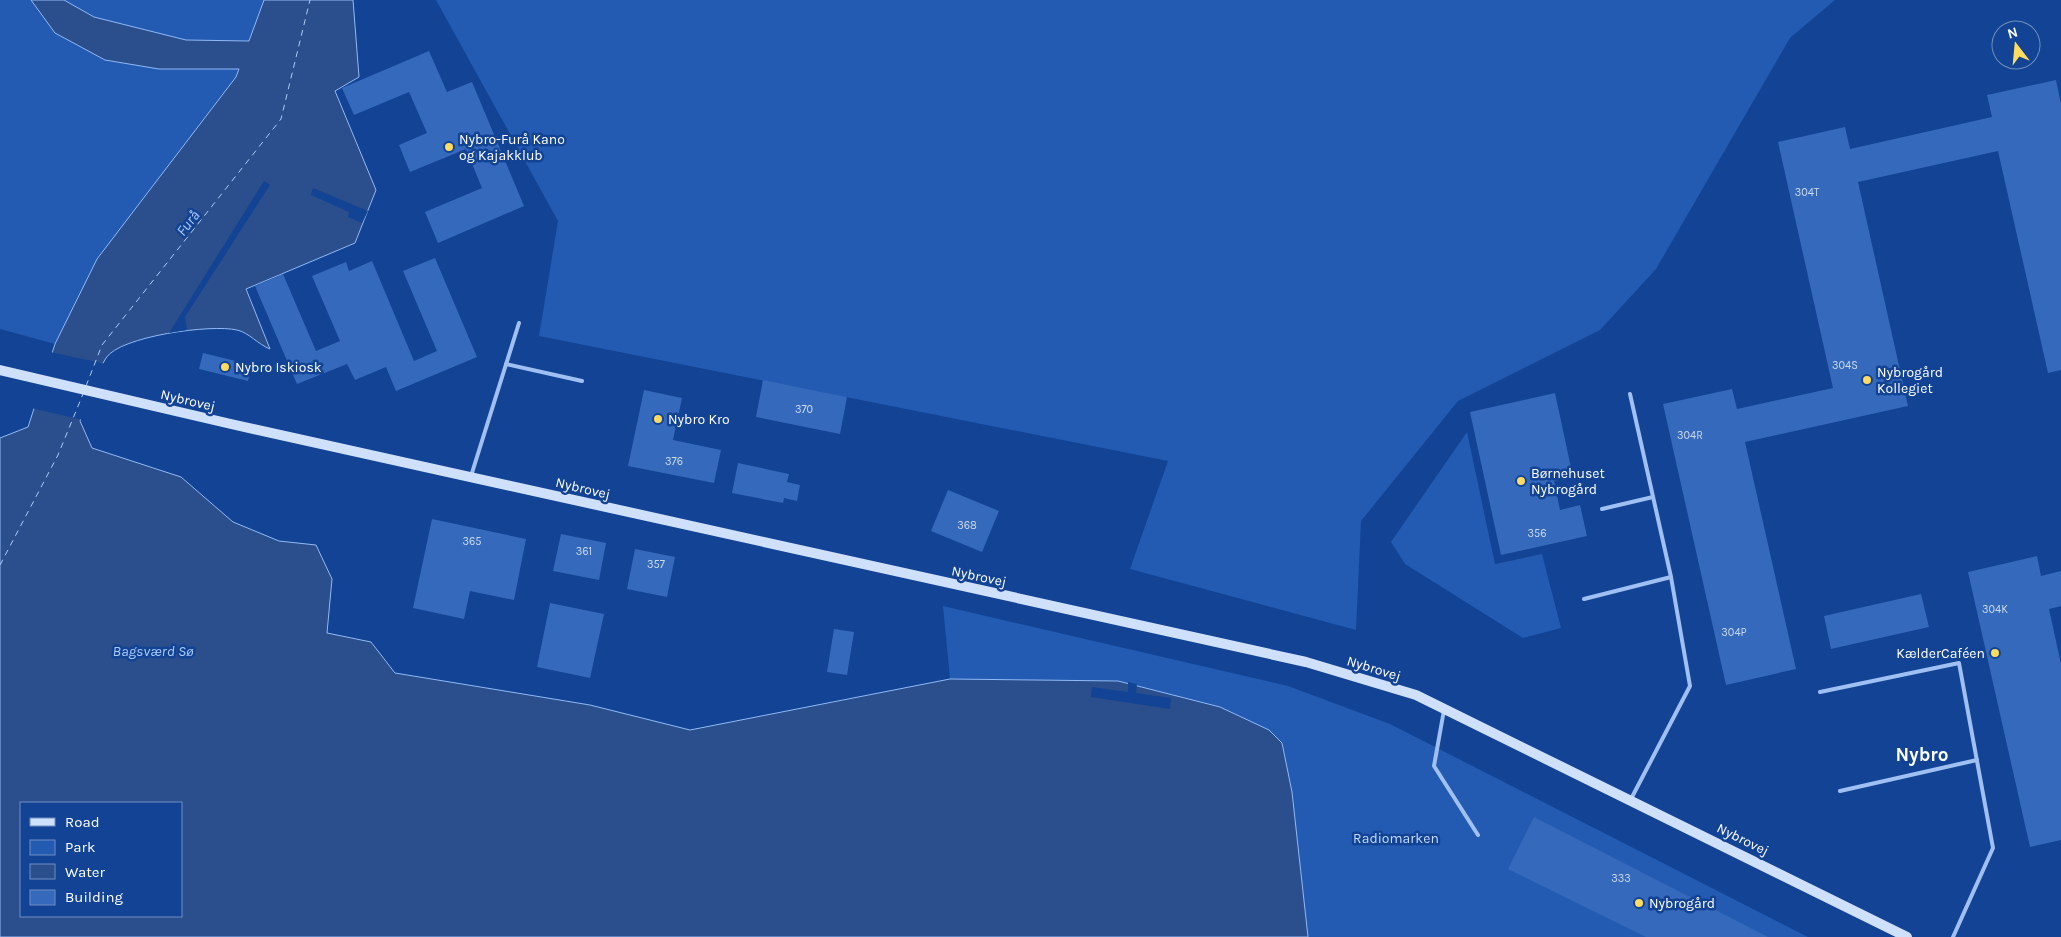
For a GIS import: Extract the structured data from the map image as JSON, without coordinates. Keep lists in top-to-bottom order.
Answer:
{
  "streets": {
    "street": ["Nybrovej"]
  },
  "districts": ["Nybro"],
  "water": ["Furå", "Bagsværd Sø"],
  "parks": ["Radiomarken"],
  "places": [
    "Nybro-Furå Kano og Kajakklub",
    "Nybro Iskiosk",
    "Nybrogård Kollegiet",
    "Nybro Kro",
    "Børnehuset Nybrogård",
    "KælderCaféen",
    "Nybrogård"
  ],
  "house_numbers": [
    "304T",
    "304S",
    "370",
    "304R",
    "376",
    "368",
    "356",
    "365",
    "361",
    "357",
    "304K",
    "304P",
    "333"
  ],
  "legend": [
    "Road",
    "Park",
    "Water",
    "Building"
  ],
  "north": "top"
}
